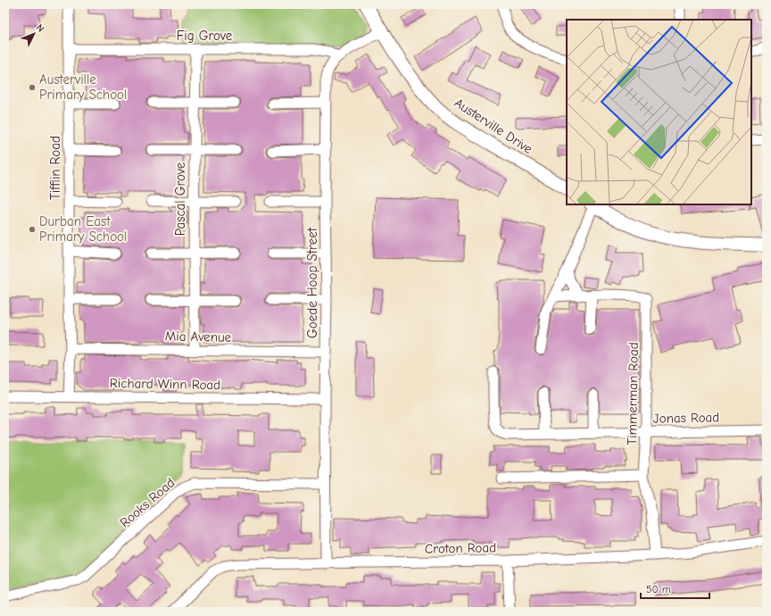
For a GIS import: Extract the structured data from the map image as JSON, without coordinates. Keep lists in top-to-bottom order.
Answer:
{
  "streets": {
    "street": [
      "Fig Grove",
      "Austerville Drive",
      "Tifflin Road",
      "Pascal Grove",
      "Goede Hoop Street",
      "Mia Avenue",
      "Richard Winn Road",
      "Timmerman Road",
      "Jonas Road",
      "Rooks Road",
      "Croton Road"
    ]
  },
  "crossings": [
    ["Fig Grove", "Tifflin Road"],
    ["Fig Grove", "Pascal Grove"],
    ["Fig Grove", "Goede Hoop Street"],
    ["Austerville Drive", "Goede Hoop Street"],
    ["Tifflin Road", "Mia Avenue"],
    ["Tifflin Road", "Richard Winn Road"],
    ["Pascal Grove", "Mia Avenue"],
    ["Goede Hoop Street", "Mia Avenue"],
    ["Goede Hoop Street", "Richard Winn Road"],
    ["Goede Hoop Street", "Rooks Road"],
    ["Goede Hoop Street", "Croton Road"],
    ["Timmerman Road", "Jonas Road"],
    ["Timmerman Road", "Croton Road"]
  ],
  "places": ["Austerville Primary School", "Durban East Primary School"],
  "scale_bar": "50 m",
  "north": "top right"
}
